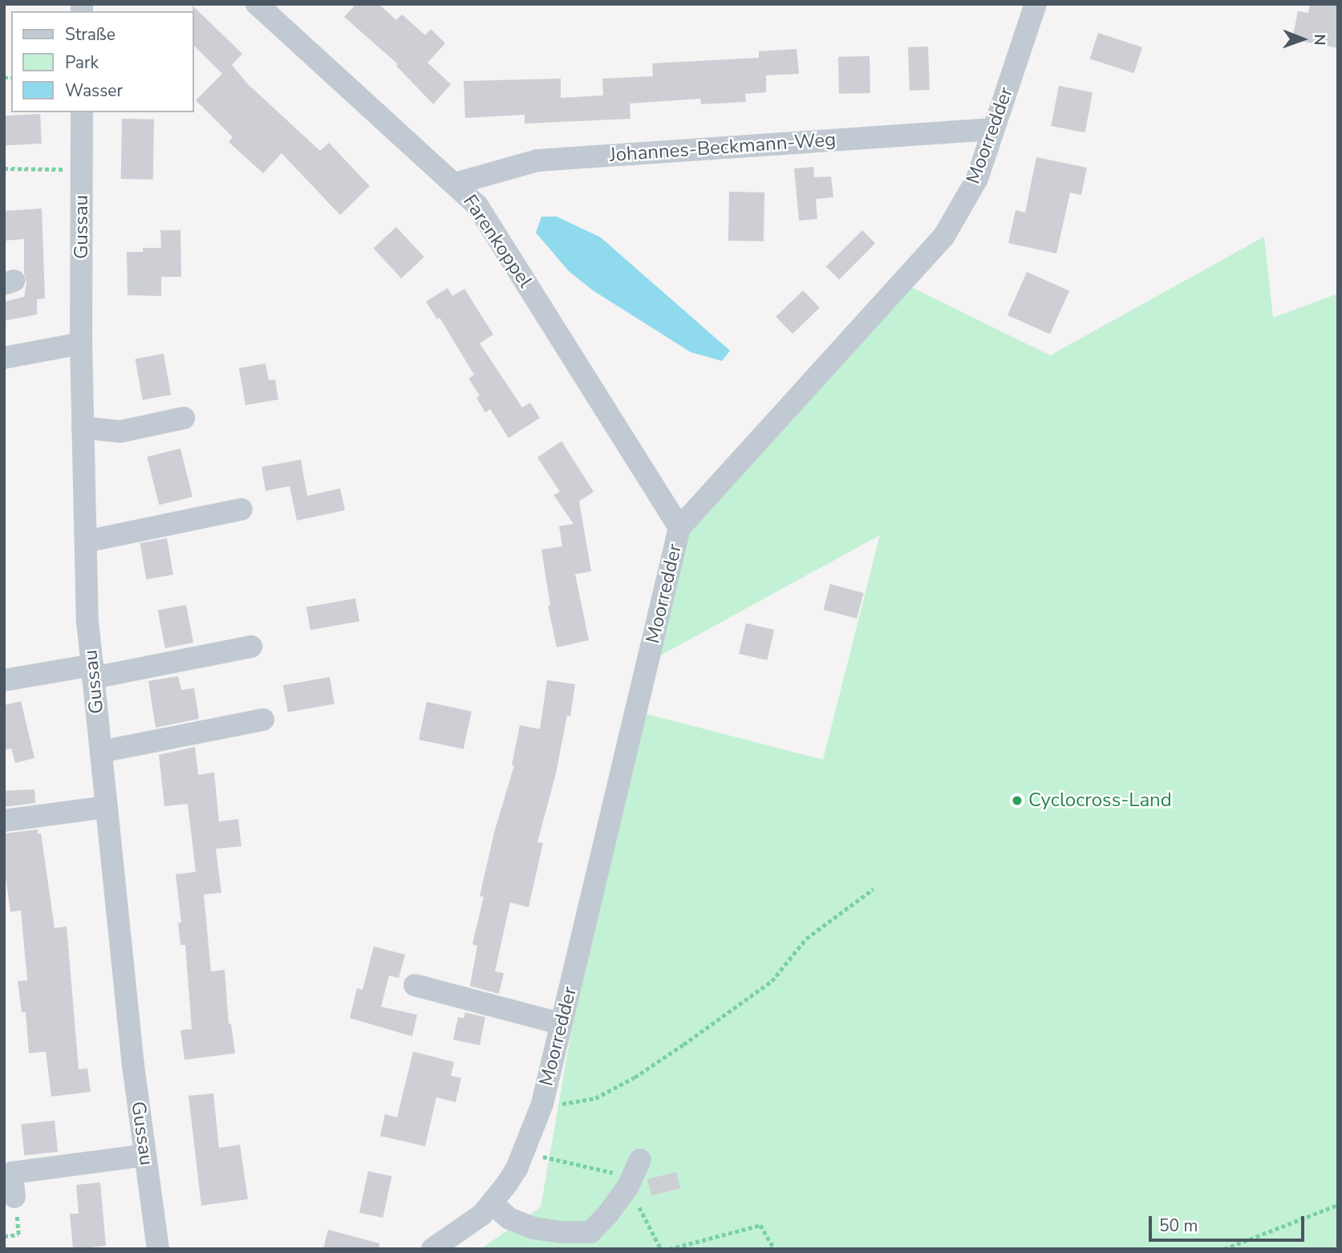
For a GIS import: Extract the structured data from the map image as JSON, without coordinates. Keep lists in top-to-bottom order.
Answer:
{
  "streets": {
    "street": [
      "Moorredder",
      "Johannes-Beckmann-Weg",
      "Gussau",
      "Farenkoppel"
    ]
  },
  "crossings": [
    ["Moorredder", "Johannes-Beckmann-Weg"],
    ["Moorredder", "Farenkoppel"],
    ["Johannes-Beckmann-Weg", "Farenkoppel"]
  ],
  "places": ["Cyclocross-Land"],
  "legend": ["Straße", "Park", "Wasser"],
  "scale_bar": "50 m",
  "north": "right"
}
